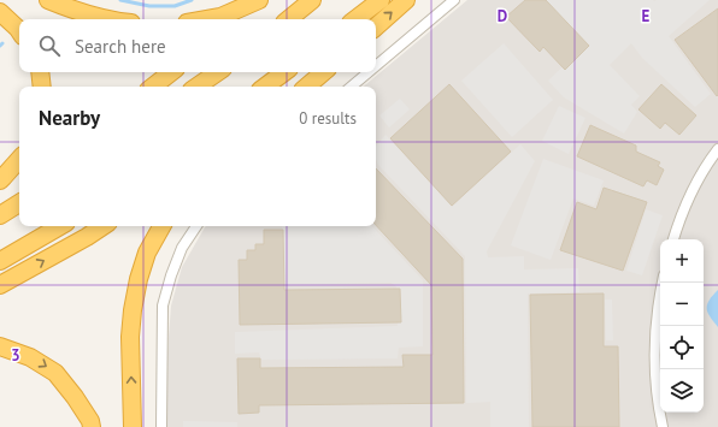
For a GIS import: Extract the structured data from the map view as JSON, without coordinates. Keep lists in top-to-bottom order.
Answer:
{
  "page": {
    "search": "Search here",
    "heading": ["Nearby", "0 results"],
    "map_buttons": ["+", "−"]
  },
  "grid": {
    "columns": ["D", "E"],
    "rows": ["3"]
  }
}
